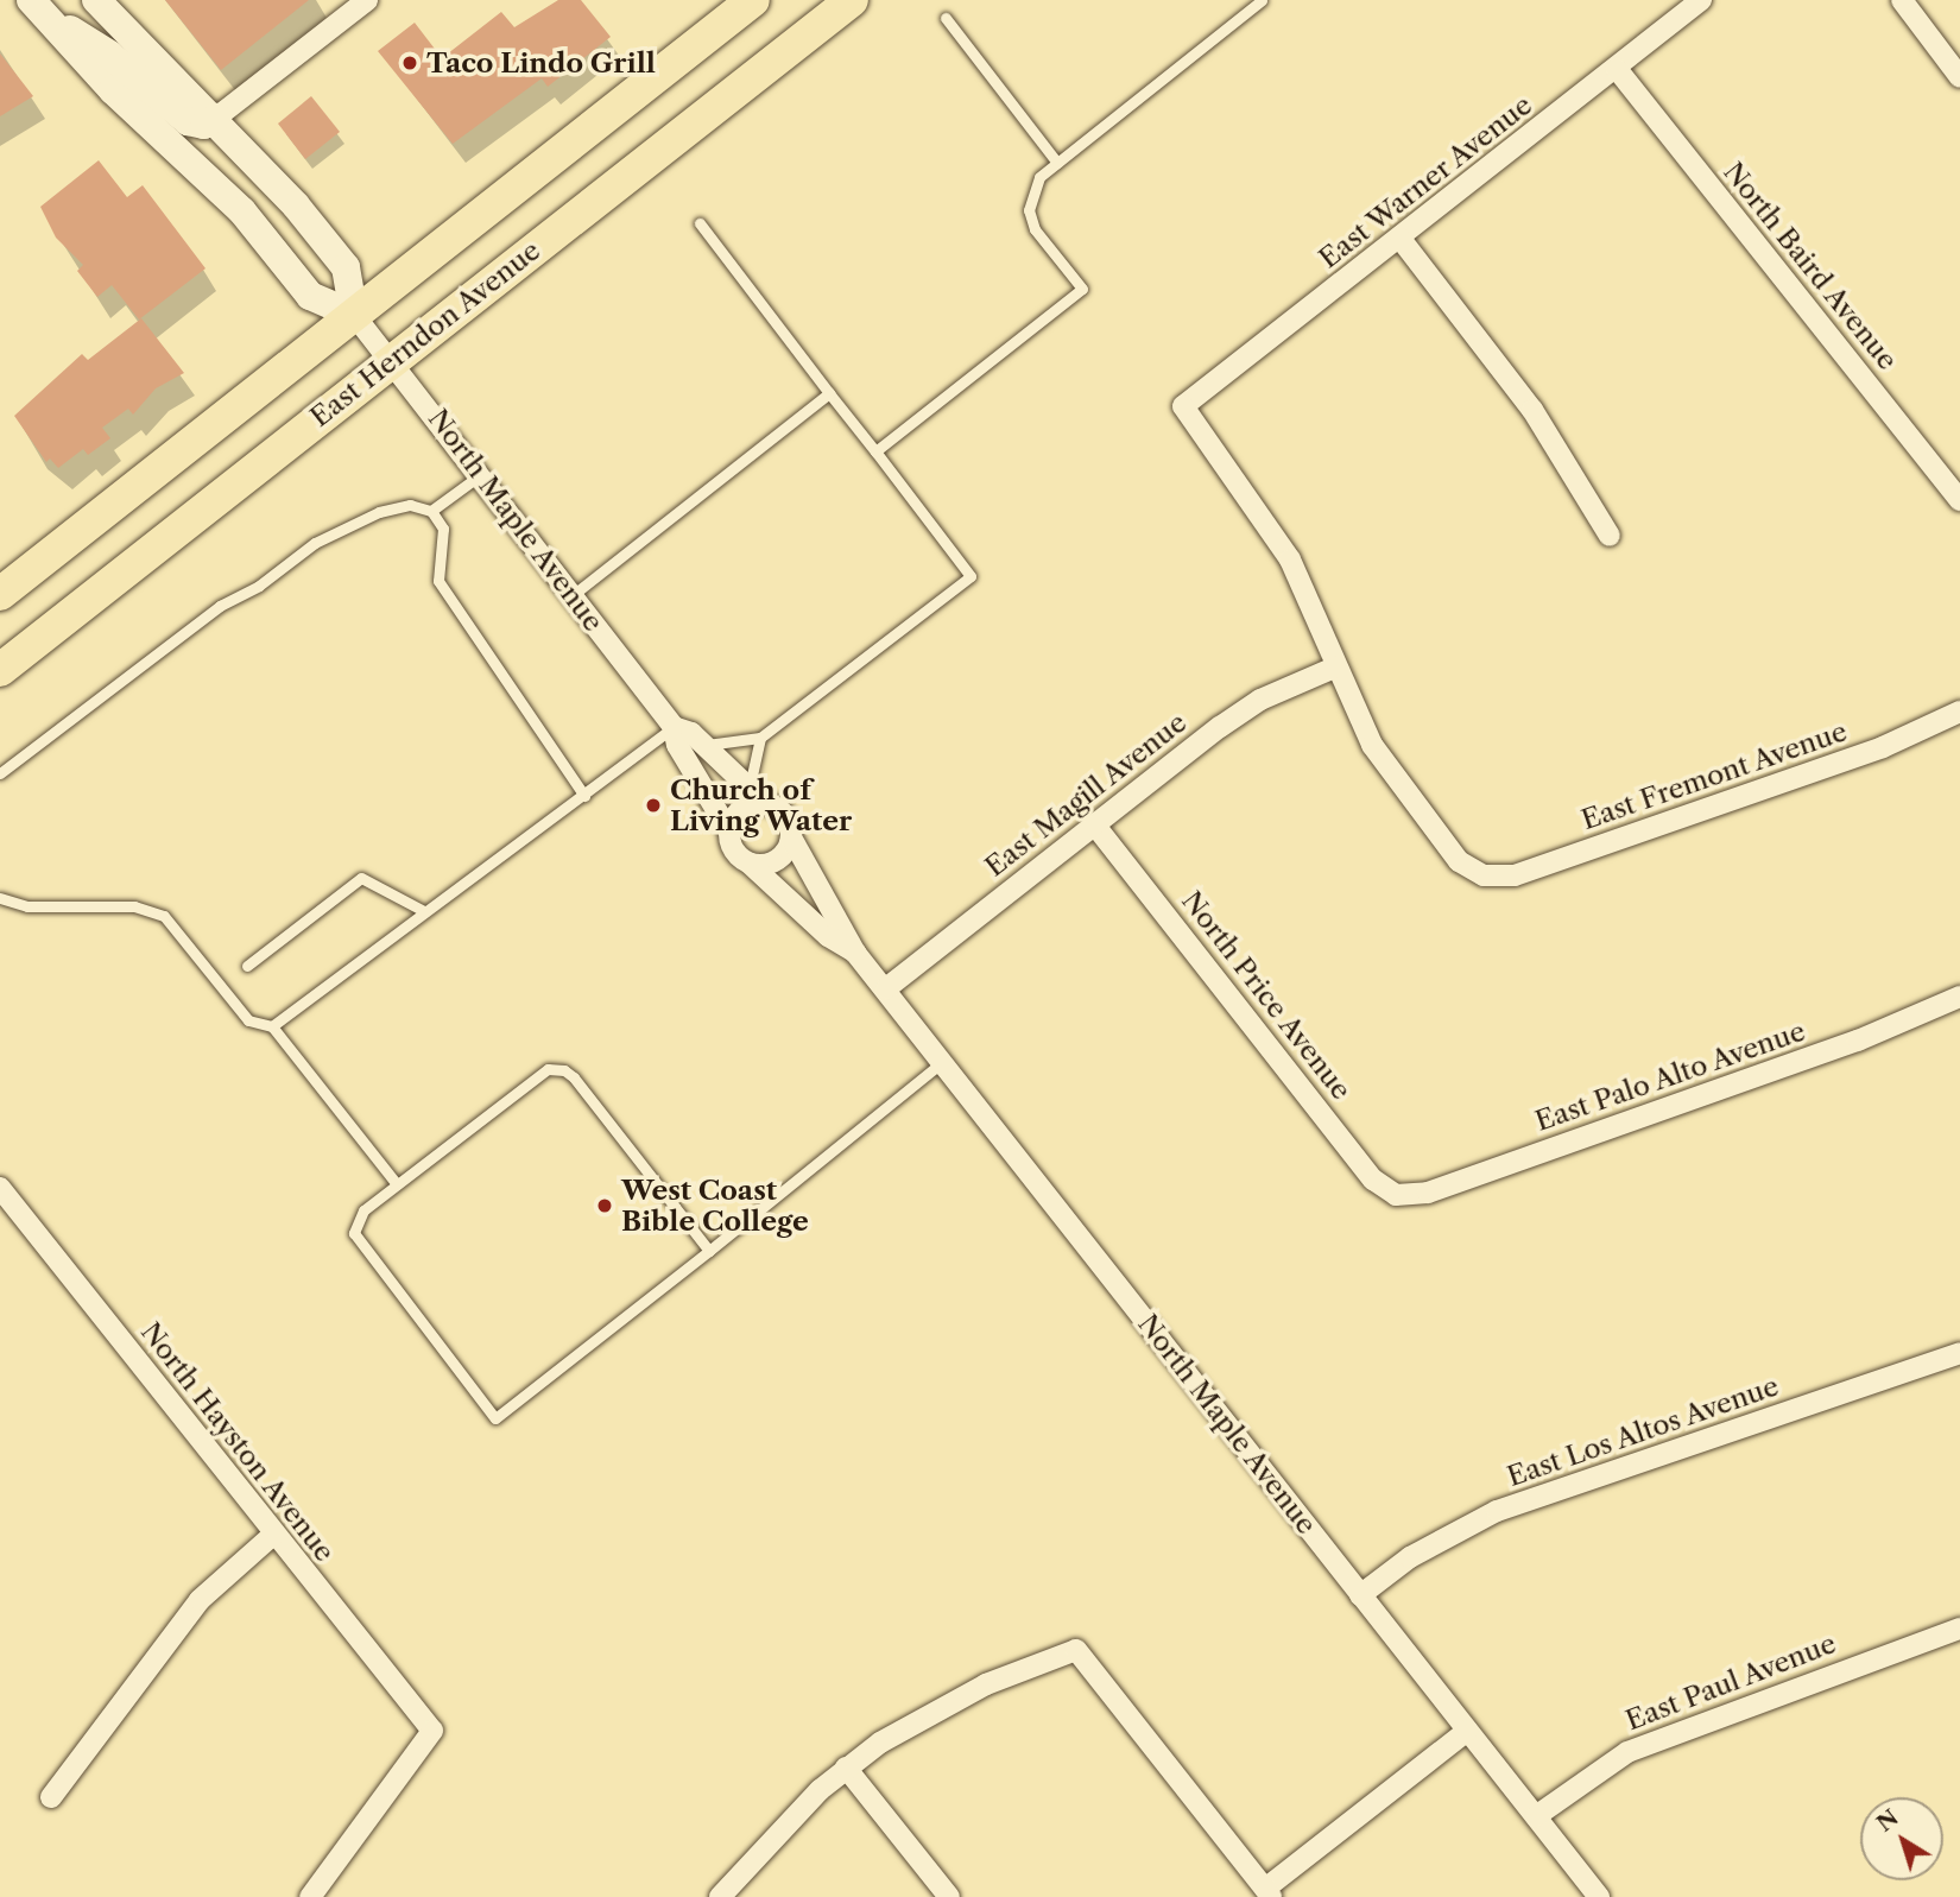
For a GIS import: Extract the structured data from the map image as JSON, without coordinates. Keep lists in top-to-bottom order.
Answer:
{
  "streets": {
    "main road": ["East Herndon Avenue"],
    "street": [
      "East Warner Avenue",
      "North Baird Avenue",
      "North Maple Avenue",
      "East Fremont Avenue",
      "East Magill Avenue",
      "North Price Avenue",
      "East Palo Alto Avenue",
      "East Los Altos Avenue",
      "North Hayston Avenue",
      "East Paul Avenue"
    ]
  },
  "crossings": [
    ["East Warner Avenue", "North Baird Avenue"],
    ["East Warner Avenue", "East Fremont Avenue"],
    ["East Warner Avenue", "East Magill Avenue"],
    ["East Herndon Avenue", "North Maple Avenue"],
    ["North Maple Avenue", "East Magill Avenue"],
    ["North Maple Avenue", "East Los Altos Avenue"],
    ["North Maple Avenue", "East Paul Avenue"],
    ["East Fremont Avenue", "East Magill Avenue"],
    ["East Magill Avenue", "North Price Avenue"],
    ["North Price Avenue", "East Palo Alto Avenue"]
  ],
  "places": ["Taco Lindo Grill", "Church of Living Water", "West Coast Bible College"],
  "north": "top left"
}
